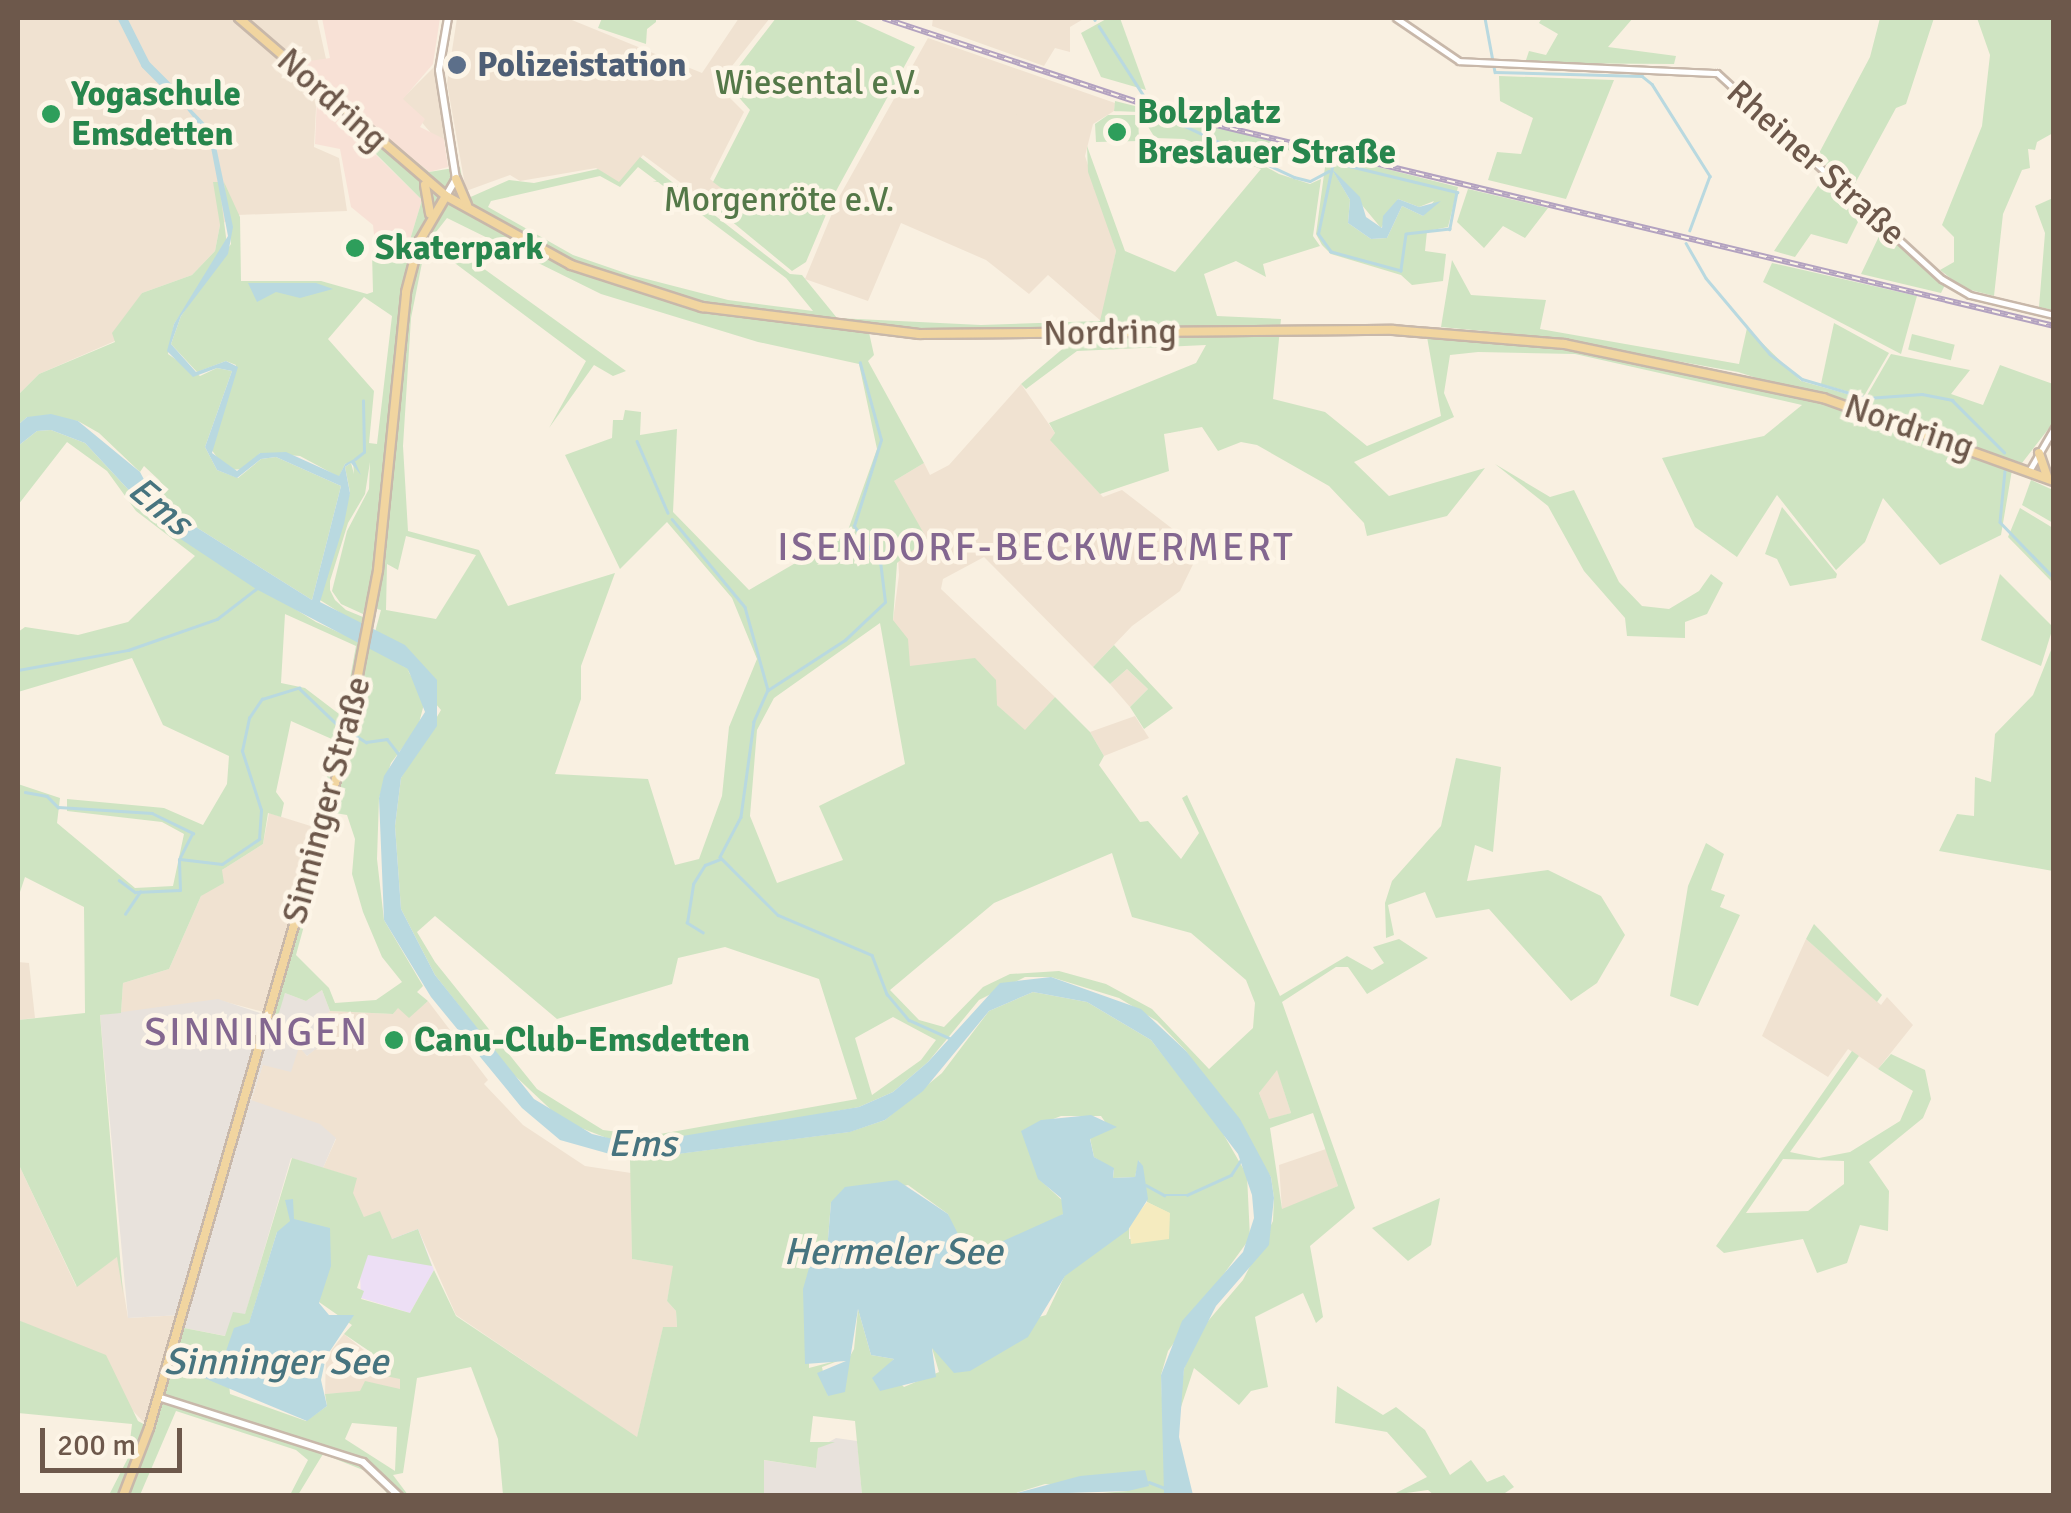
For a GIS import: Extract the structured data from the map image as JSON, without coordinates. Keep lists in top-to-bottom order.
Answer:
{
  "streets": {
    "main road": ["Nordring", "Sinninger Straße"],
    "street": ["Rheiner Straße"]
  },
  "crossings": [
    ["Nordring", "Sinninger Straße"]
  ],
  "districts": ["ISENDORF-BECKWERMERT", "SINNINGEN"],
  "water": ["Ems", "Hermeler See", "Sinninger See"],
  "parks": ["Wiesental e.V.", "Morgenröte e.V."],
  "places": [
    "Polizeistation",
    "Yogaschule Emsdetten",
    "Bolzplatz Breslauer Straße",
    "Skaterpark",
    "Canu-Club-Emsdetten"
  ],
  "scale_bar": "200 m"
}
